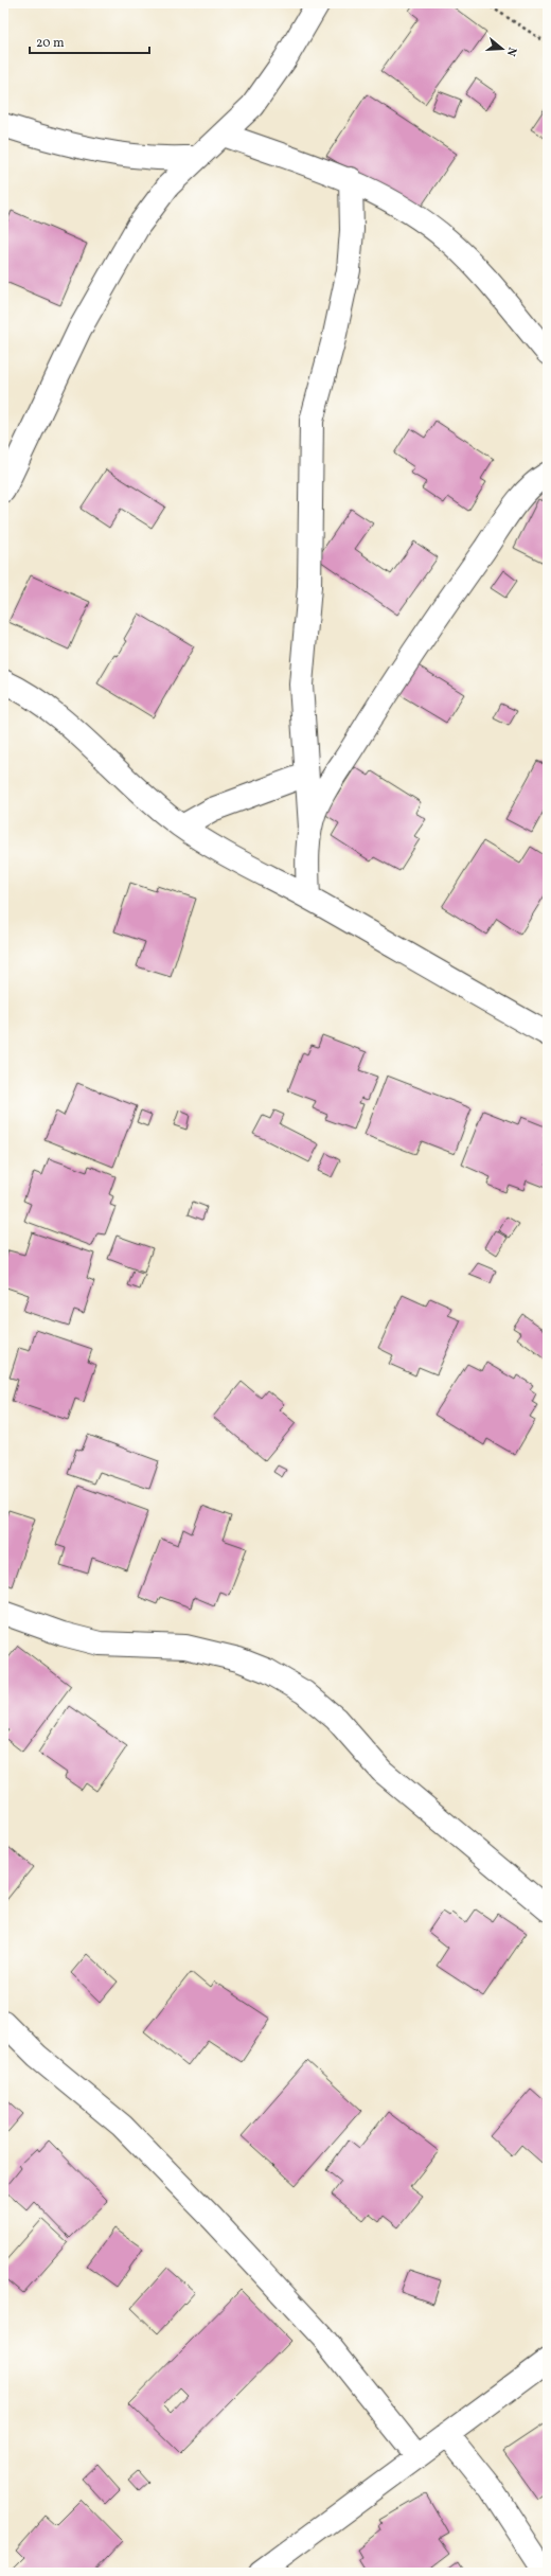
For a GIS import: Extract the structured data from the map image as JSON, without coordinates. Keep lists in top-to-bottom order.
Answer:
{
  "scale_bar": "20 m",
  "north": "right"
}
